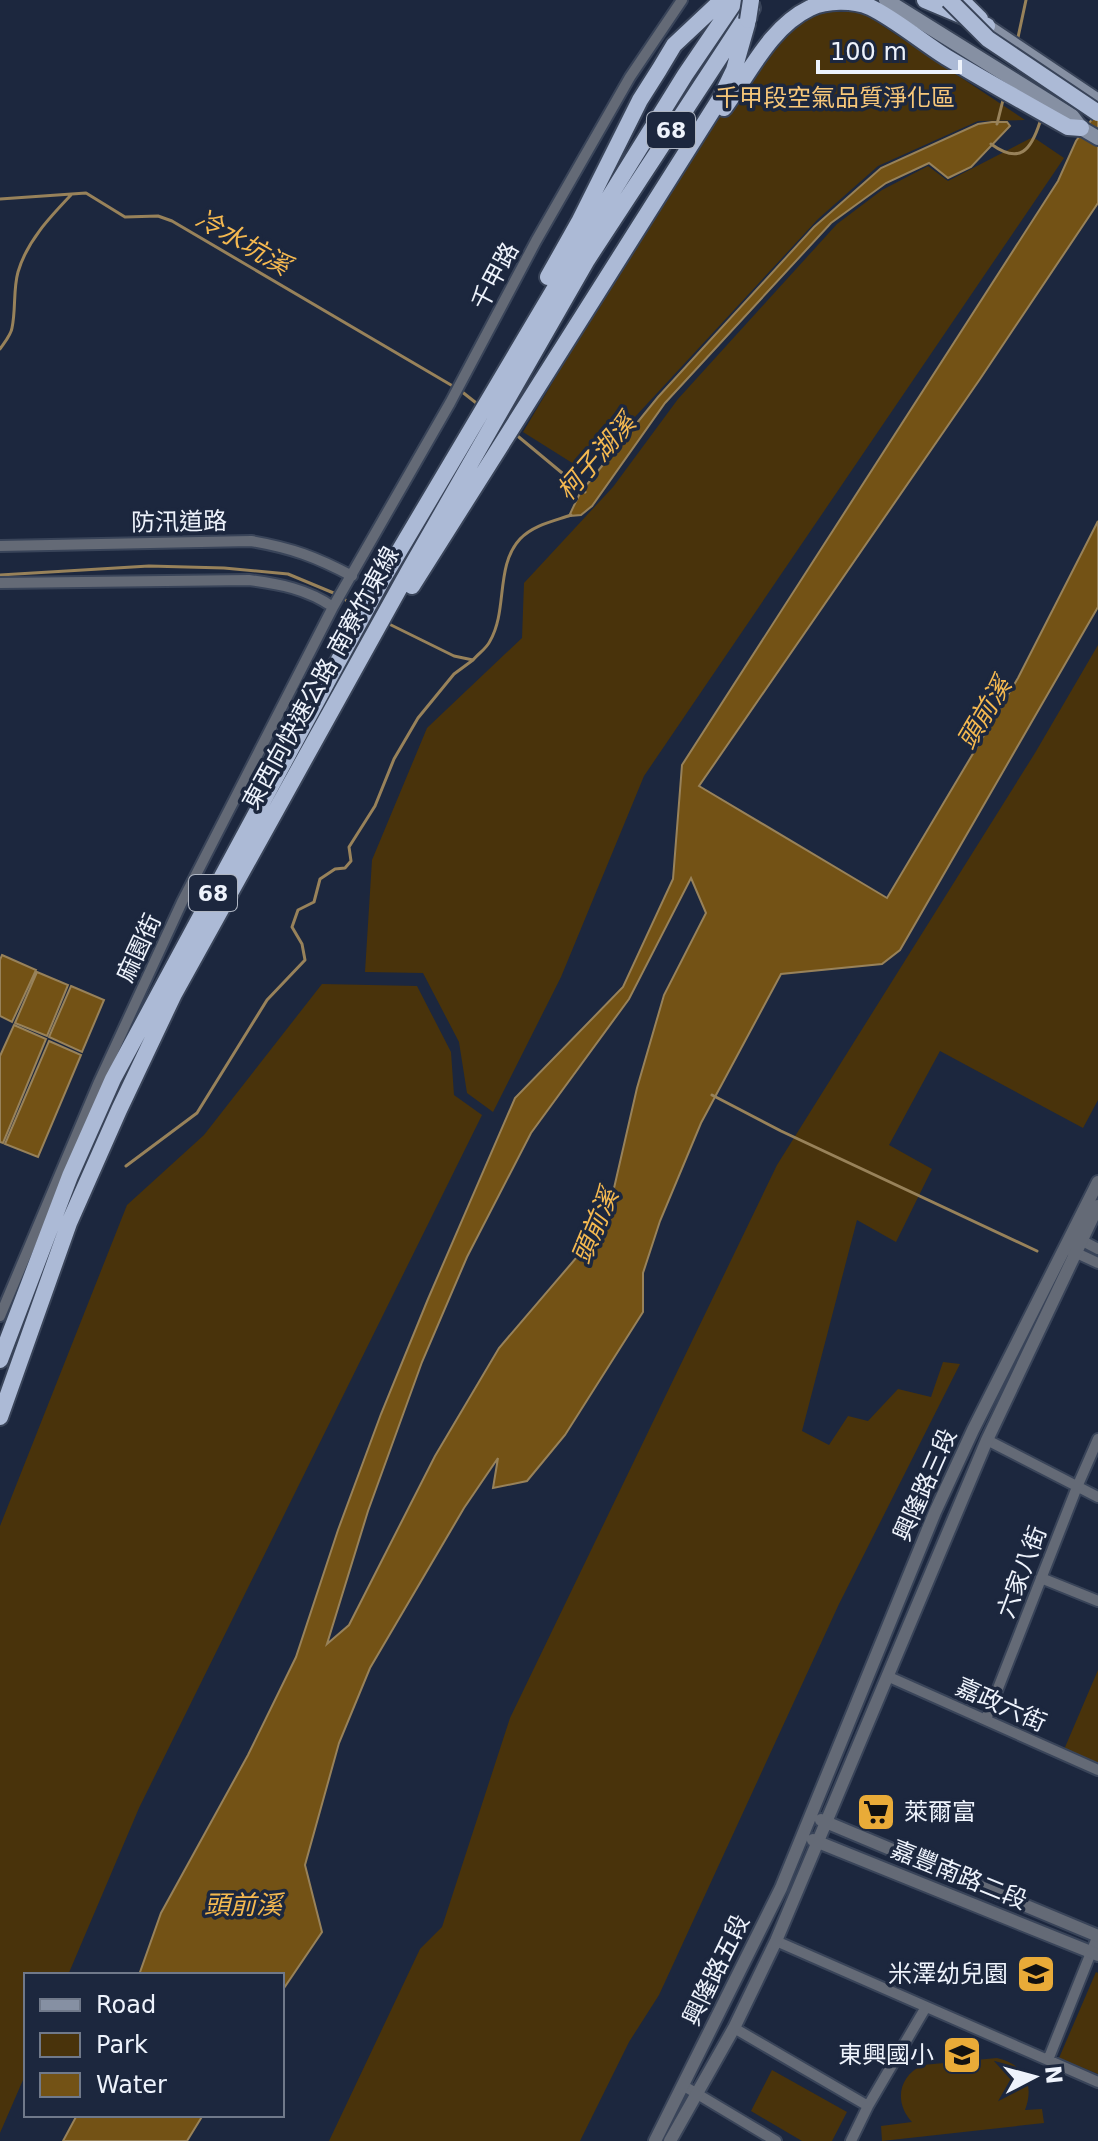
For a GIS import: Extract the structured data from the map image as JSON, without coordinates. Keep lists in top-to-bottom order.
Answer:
{
  "streets": {
    "highway": ["68", "東西向快速公路 南寮竹東線"],
    "street": [
      "千甲路",
      "防汛道路",
      "麻園街",
      "興隆路三段",
      "六家八街",
      "嘉政六街",
      "嘉豐南路二段",
      "興隆路五段"
    ]
  },
  "crossings": [
    ["千甲路", "防汛道路"],
    ["千甲路", "麻園街"],
    ["興隆路三段", "嘉政六街"],
    ["興隆路三段", "嘉豐南路二段"],
    ["興隆路三段", "興隆路五段"],
    ["六家八街", "嘉政六街"],
    ["嘉豐南路二段", "興隆路五段"]
  ],
  "water": ["冷水坑溪", "柯子湖溪", "頭前溪"],
  "parks": ["千甲段空氣品質淨化區"],
  "places": {
    "supermarket": ["萊爾富"],
    "school or university": ["米澤幼兒園", "東興國小"]
  },
  "legend": ["Road", "Park", "Water"],
  "scale_bar": "100 m",
  "north": "right"
}
